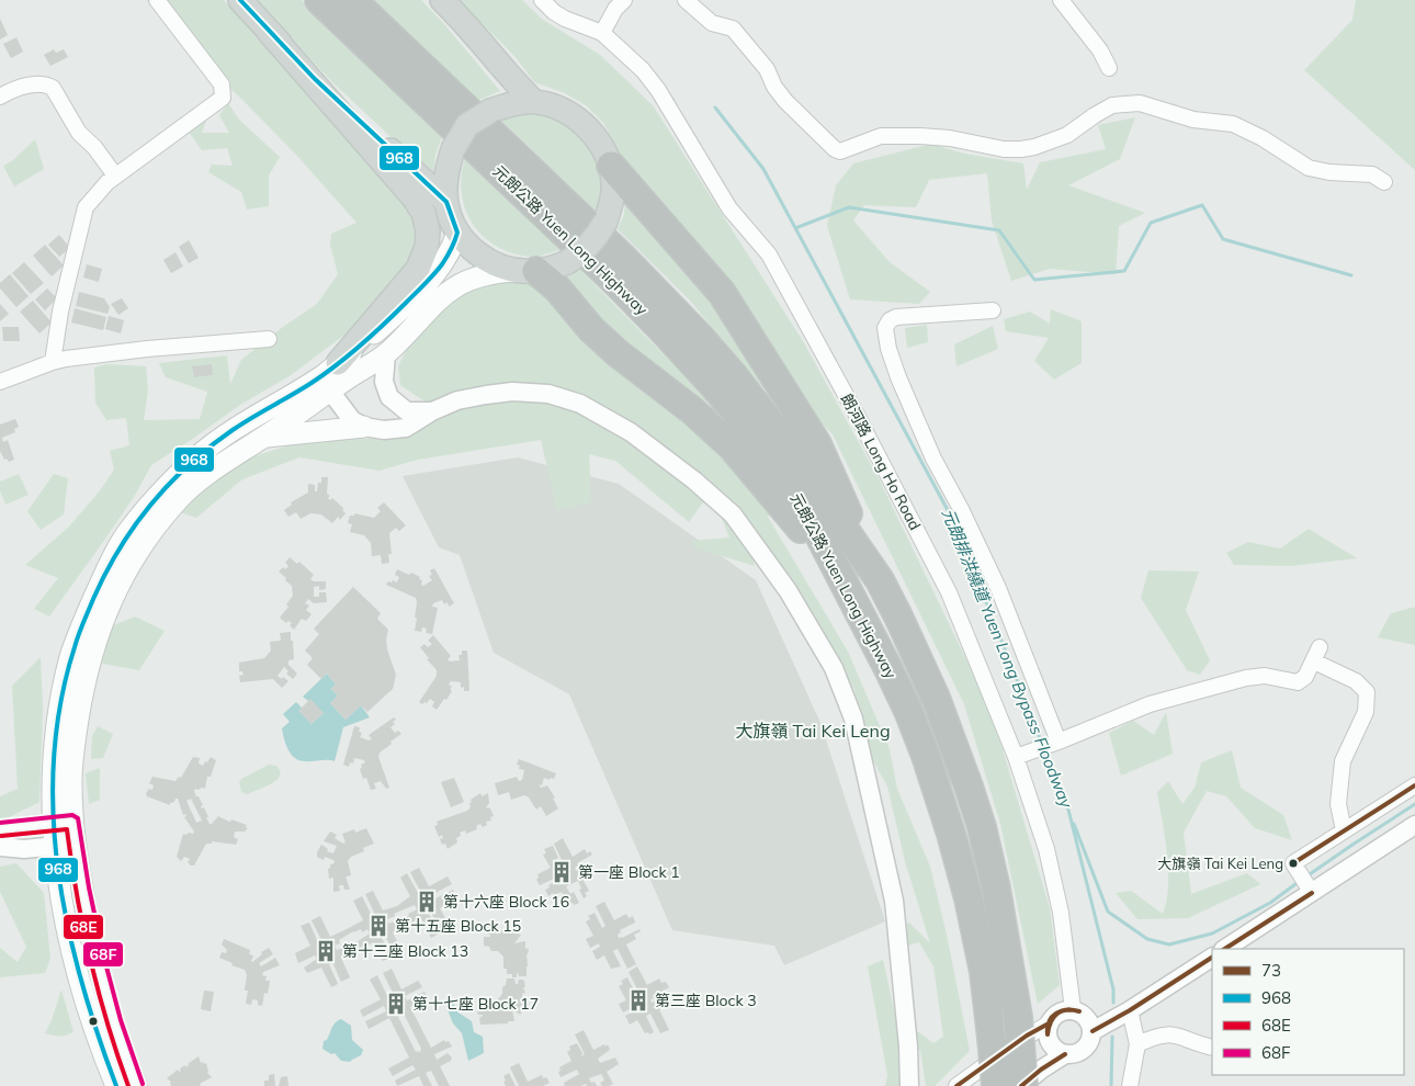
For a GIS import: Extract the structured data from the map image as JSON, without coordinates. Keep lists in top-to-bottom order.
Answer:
{
  "streets": {
    "highway": ["元朗公路 Yuen Long Highway"],
    "street": ["朗河路 Long Ho Road"]
  },
  "districts": ["大旗嶺 Tai Kei Leng"],
  "water": ["元朗排洪繞道 Yuen Long Bypass Floodway"],
  "places": {
    "other": ["大旗嶺 Tai Kei Leng"],
    "building": [
      "第一座 Block 1",
      "第十六座 Block 16",
      "第十五座 Block 15",
      "第十三座 Block 13",
      "第三座 Block 3",
      "第十七座 Block 17"
    ]
  },
  "lines": [
    "transit line 968",
    "transit line 73",
    "transit line 68F",
    "transit line 68E"
  ],
  "legend": [
    "73",
    "968",
    "68E",
    "68F"
  ]
}
